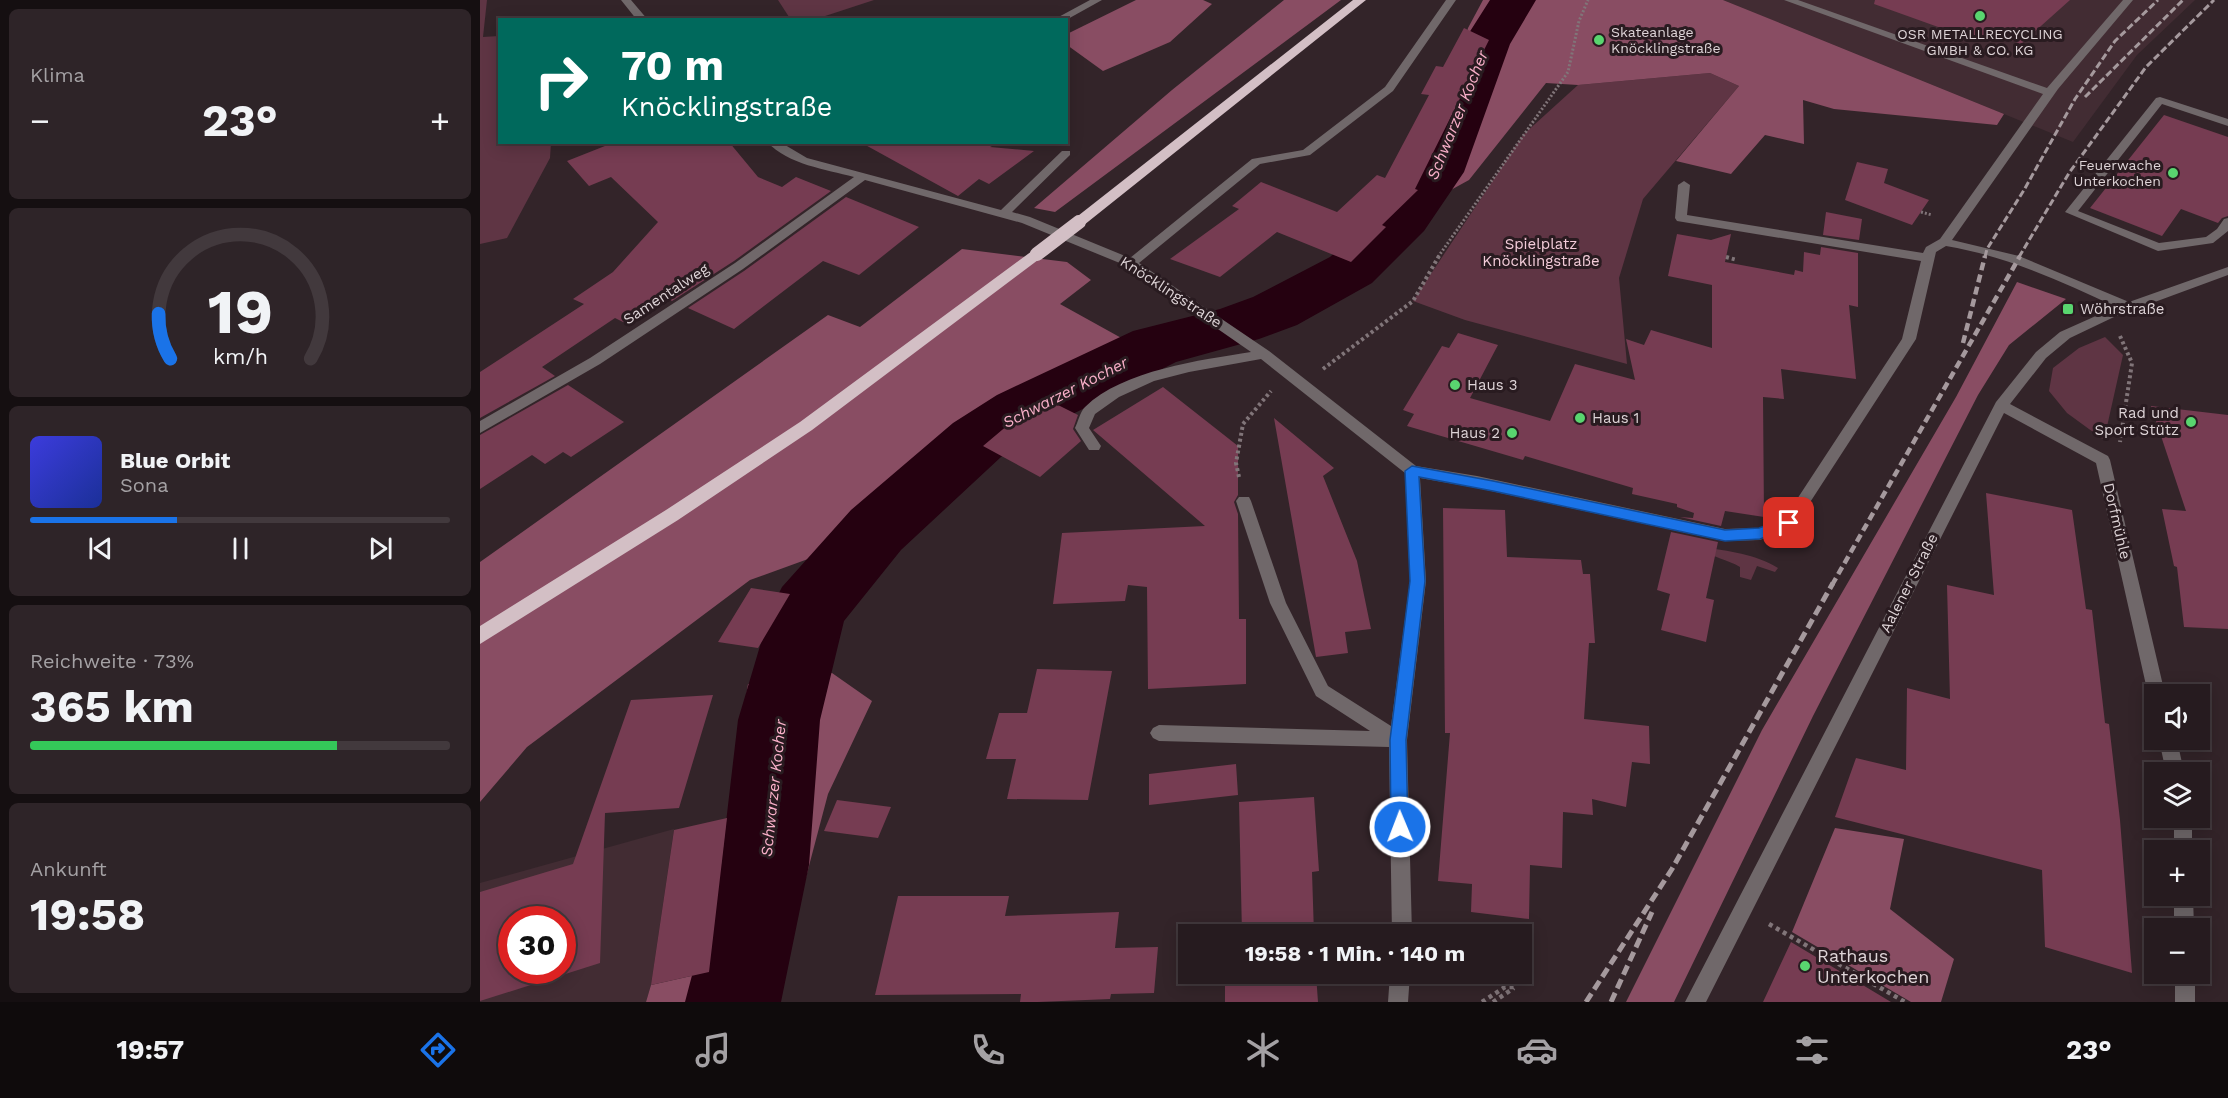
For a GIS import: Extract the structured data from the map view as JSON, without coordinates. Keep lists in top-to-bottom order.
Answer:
{
  "streets": {
    "street": [
      "Knöcklingstraße",
      "Samentalweg",
      "Dorfmühle",
      "Aalener Straße"
    ]
  },
  "crossings": [
    ["Knöcklingstraße", "Samentalweg"]
  ],
  "water": ["Schwarzer Kocher"],
  "parks": ["Spielplatz Knöcklingstraße"],
  "places": {
    "other": [
      "OSR METALLRECYCLING GMBH & CO. KG",
      "Skateanlage Knöcklingstraße",
      "Feuerwache Unterkochen",
      "Haus 3",
      "Haus 1",
      "Rad und Sport Stütz",
      "Haus 2",
      "Rathaus Unterkochen"
    ],
    "transit": ["Wöhrstraße"]
  },
  "page": {
    "tile": [
      "Klima",
      ["Reichweite · 73%", "365 km"],
      ["Ankunft", "19:58"]
    ],
    "turn": ["70 m", "Knöcklingstraße"],
    "heat": ["−", "23°", "+"],
    "song": ["Blue Orbit", "Sona"],
    "map_buttons": ["+", "−"],
    "limit": "30",
    "trip": "19:58 · 1 Min. · 140 m",
    "tabs": ["19:57", "23°"],
    "gauge": ["19", "km/h"]
  }
}
